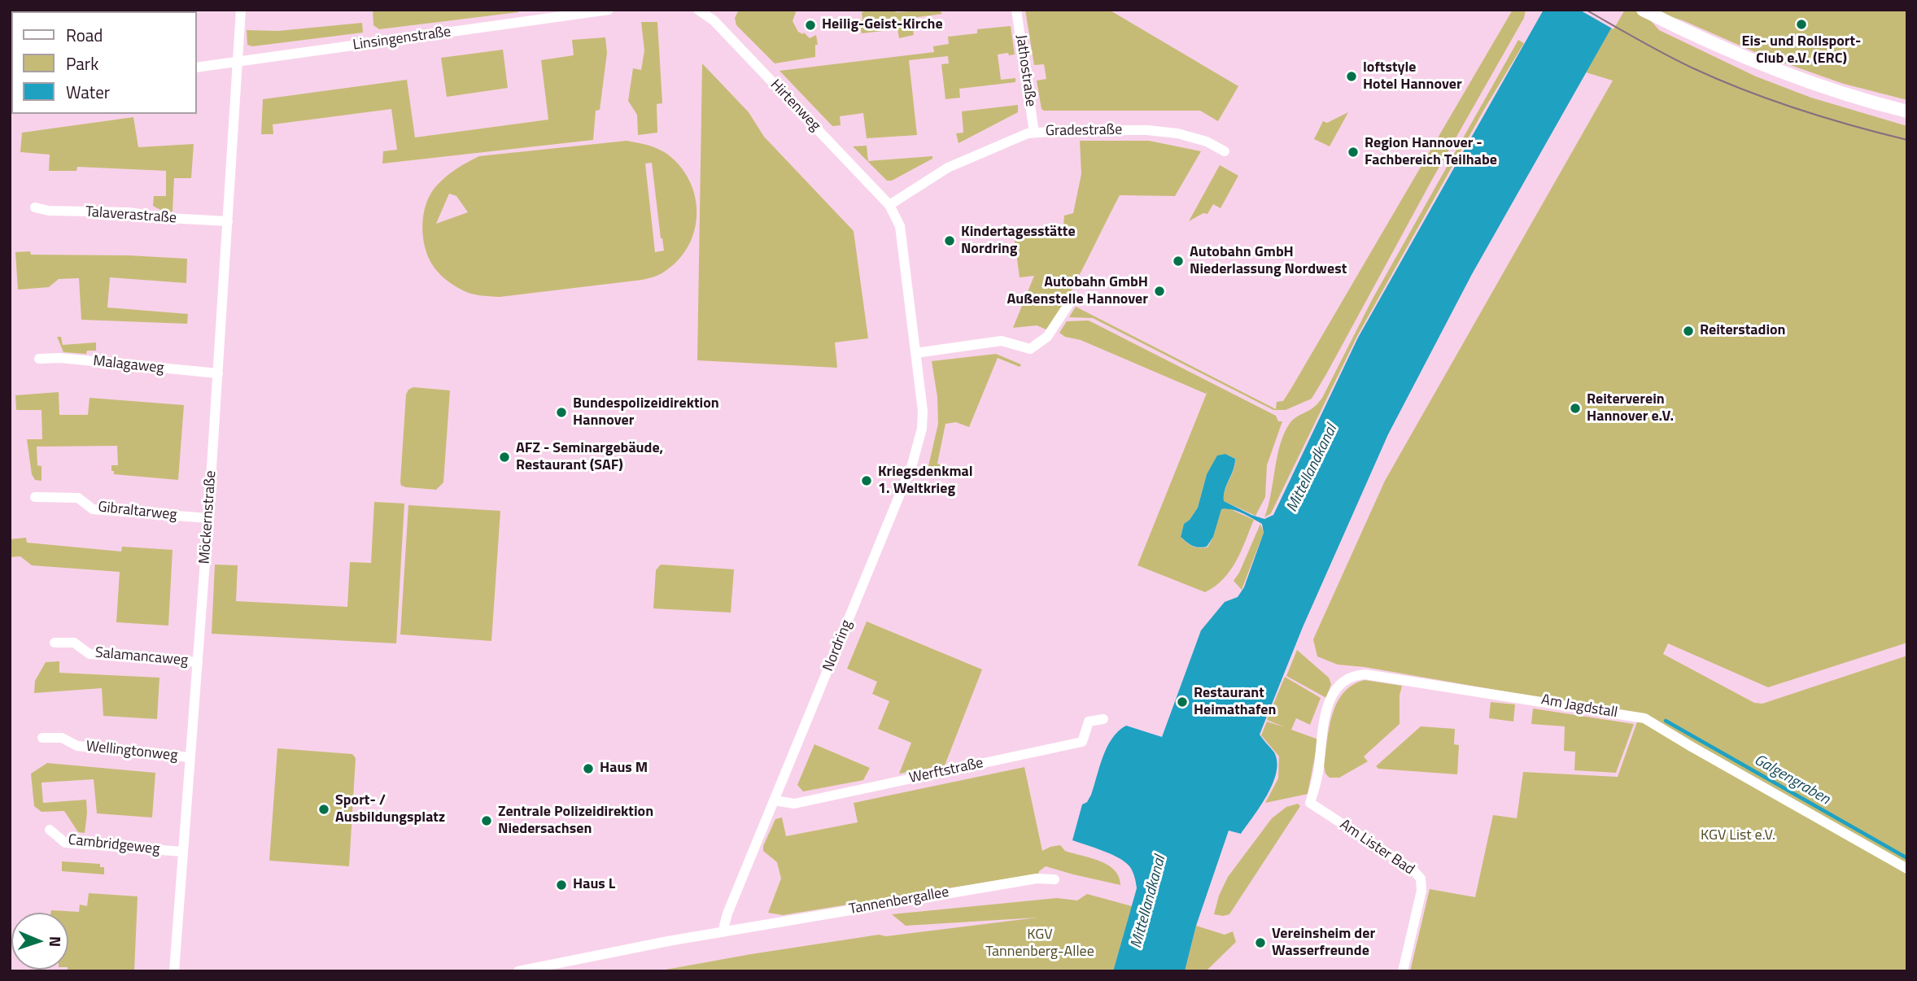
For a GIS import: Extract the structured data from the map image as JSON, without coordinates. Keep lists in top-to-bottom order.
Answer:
{
  "streets": {
    "street": [
      "Linsingenstraße",
      "Jathostraße",
      "Hirtenweg",
      "Gradestraße",
      "Talaverastraße",
      "Malagaweg",
      "Gibraltarweg",
      "Möckernstraße",
      "Nordring",
      "Salamancaweg",
      "Am Jagdstall",
      "Wellingtonweg",
      "Werftstraße",
      "Cambridgeweg",
      "Am Lister Bad",
      "Tannenbergallee"
    ]
  },
  "crossings": [
    ["Linsingenstraße", "Möckernstraße"],
    ["Jathostraße", "Gradestraße"],
    ["Hirtenweg", "Gradestraße"],
    ["Hirtenweg", "Nordring"],
    ["Gradestraße", "Nordring"],
    ["Talaverastraße", "Möckernstraße"],
    ["Malagaweg", "Möckernstraße"],
    ["Gibraltarweg", "Möckernstraße"],
    ["Möckernstraße", "Salamancaweg"],
    ["Möckernstraße", "Wellingtonweg"],
    ["Möckernstraße", "Cambridgeweg"],
    ["Nordring", "Werftstraße"],
    ["Nordring", "Tannenbergallee"],
    ["Am Jagdstall", "Am Lister Bad"]
  ],
  "water": ["Mittellandkanal", "Galgengraben"],
  "parks": ["KGV List e.V.", "KGV Tannenberg-Allee"],
  "places": [
    "Eis- und Rollsport- Club e.V. (ERC)",
    "Heilig-Geist-Kirche",
    "loftstyle Hotel Hannover",
    "Region Hannover - Fachbereich Teilhabe",
    "Kindertagesstätte Nordring",
    "Autobahn GmbH Niederlassung Nordwest",
    "Autobahn GmbH Außenstelle Hannover",
    "Reiterstadion",
    "Reiterverein Hannover e.V.",
    "Bundespolizeidirektion Hannover",
    "AFZ - Seminargebäude, Restaurant (SAF)",
    "Kriegsdenkmal 1. Weltkrieg",
    "Restaurant Heimathafen",
    "Haus M",
    "Sport- / Ausbildungsplatz",
    "Zentrale Polizeidirektion Niedersachsen",
    "Haus L",
    "Vereinsheim der Wasserfreunde"
  ],
  "legend": ["Road", "Park", "Water"],
  "north": "right"
}
